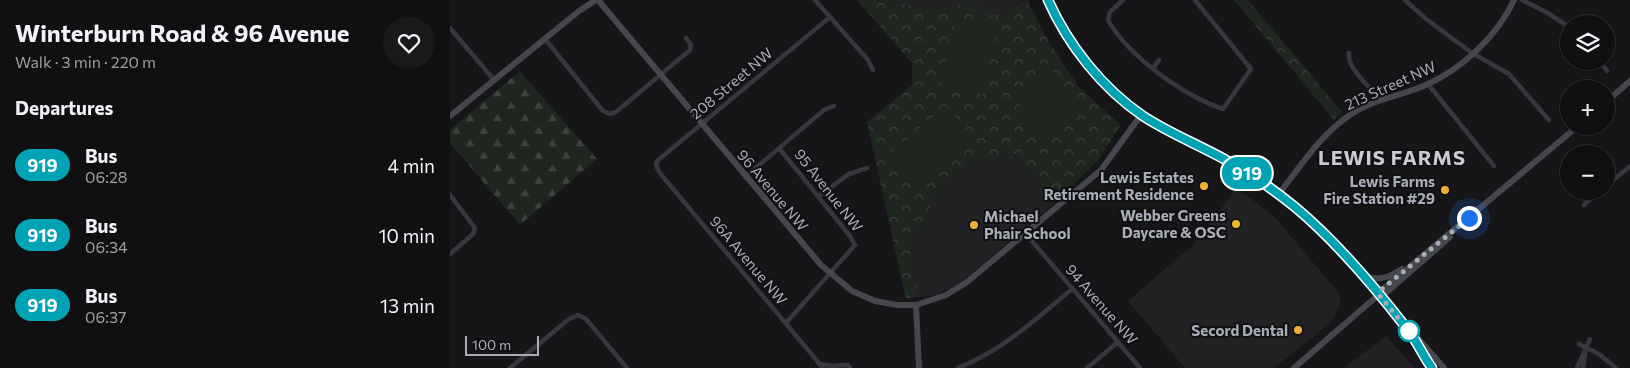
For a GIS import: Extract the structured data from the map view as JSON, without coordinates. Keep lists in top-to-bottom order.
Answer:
{
  "streets": {
    "street": [
      "208 Street NW",
      "213 Street NW",
      "96 Avenue NW",
      "95 Avenue NW",
      "96A Avenue NW",
      "94 Avenue NW"
    ]
  },
  "crossings": [
    ["208 Street NW", "96 Avenue NW"],
    ["208 Street NW", "96A Avenue NW"],
    ["96 Avenue NW", "95 Avenue NW"],
    ["96 Avenue NW", "94 Avenue NW"]
  ],
  "districts": ["LEWIS FARMS"],
  "places": [
    "Lewis Estates Retirement Residence",
    "Lewis Farms Fire Station #29",
    "Webber Greens Daycare & OSC",
    "Michael Phair School",
    "Secord Dental"
  ],
  "lines": ["bus line 919"],
  "scale_bar": "100 m",
  "page": {
    "heading": [
      ["Winterburn Road & 96 Avenue", "Walk · 3 min · 220 m"],
      "Departures"
    ],
    "on_map": "919",
    "map_buttons": ["+", "−"],
    "list": [
      {
        "mark": "919",
        "name": "Bus",
        "note": "06:28",
        "value": "4 min"
      },
      {
        "mark": "919",
        "name": "Bus",
        "note": "06:34",
        "value": "10 min"
      },
      {
        "mark": "919",
        "name": "Bus",
        "note": "06:37",
        "value": "13 min"
      }
    ],
    "scale": "100 m"
  }
}
